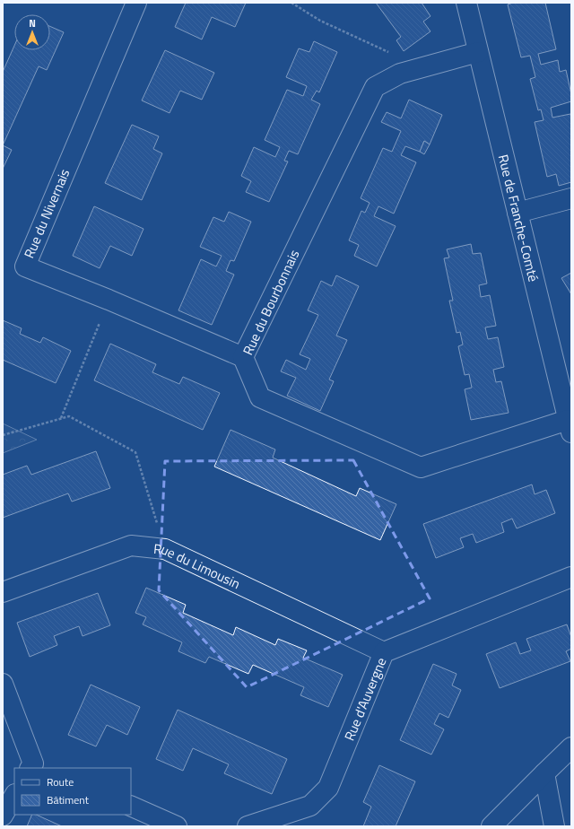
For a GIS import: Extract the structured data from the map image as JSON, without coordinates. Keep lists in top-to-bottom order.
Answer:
{
  "streets": {
    "street": [
      "Rue du Nivernais",
      "Rue de Franche-Comté",
      "Rue du Bourbonnais",
      "Rue du Limousin",
      "Rue d'Auvergne"
    ]
  },
  "crossings": [
    ["Rue du Nivernais", "Rue du Bourbonnais"],
    ["Rue de Franche-Comté", "Rue du Bourbonnais"],
    ["Rue du Limousin", "Rue d'Auvergne"]
  ],
  "legend": ["Route", "Bâtiment"],
  "north": "top"
}
